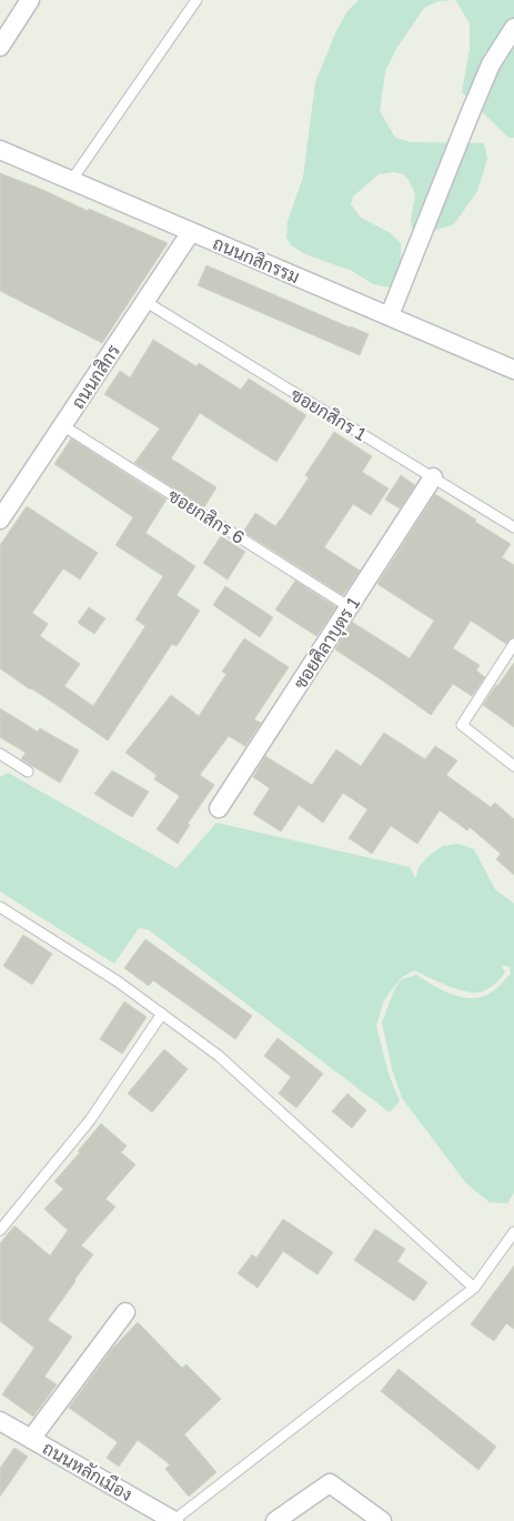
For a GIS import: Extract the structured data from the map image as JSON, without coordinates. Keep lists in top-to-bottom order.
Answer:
{
  "streets": {
    "street": [
      "ถนนกสิกรรม",
      "ถนนกสิกร",
      "ซอยศิลาบุตร 1",
      "ถนนหลักเมือง"
    ],
    "lane": ["ซอยกสิกร 1", "ซอยกสิกร 6"]
  },
  "crossings": [
    ["ถนนกสิกรรม", "ถนนกสิกร"],
    ["ถนนกสิกร", "ซอยกสิกร 1"],
    ["ถนนกสิกร", "ซอยกสิกร 6"],
    ["ซอยกสิกร 1", "ซอยศิลาบุตร 1"],
    ["ซอยกสิกร 6", "ซอยศิลาบุตร 1"]
  ]
}
